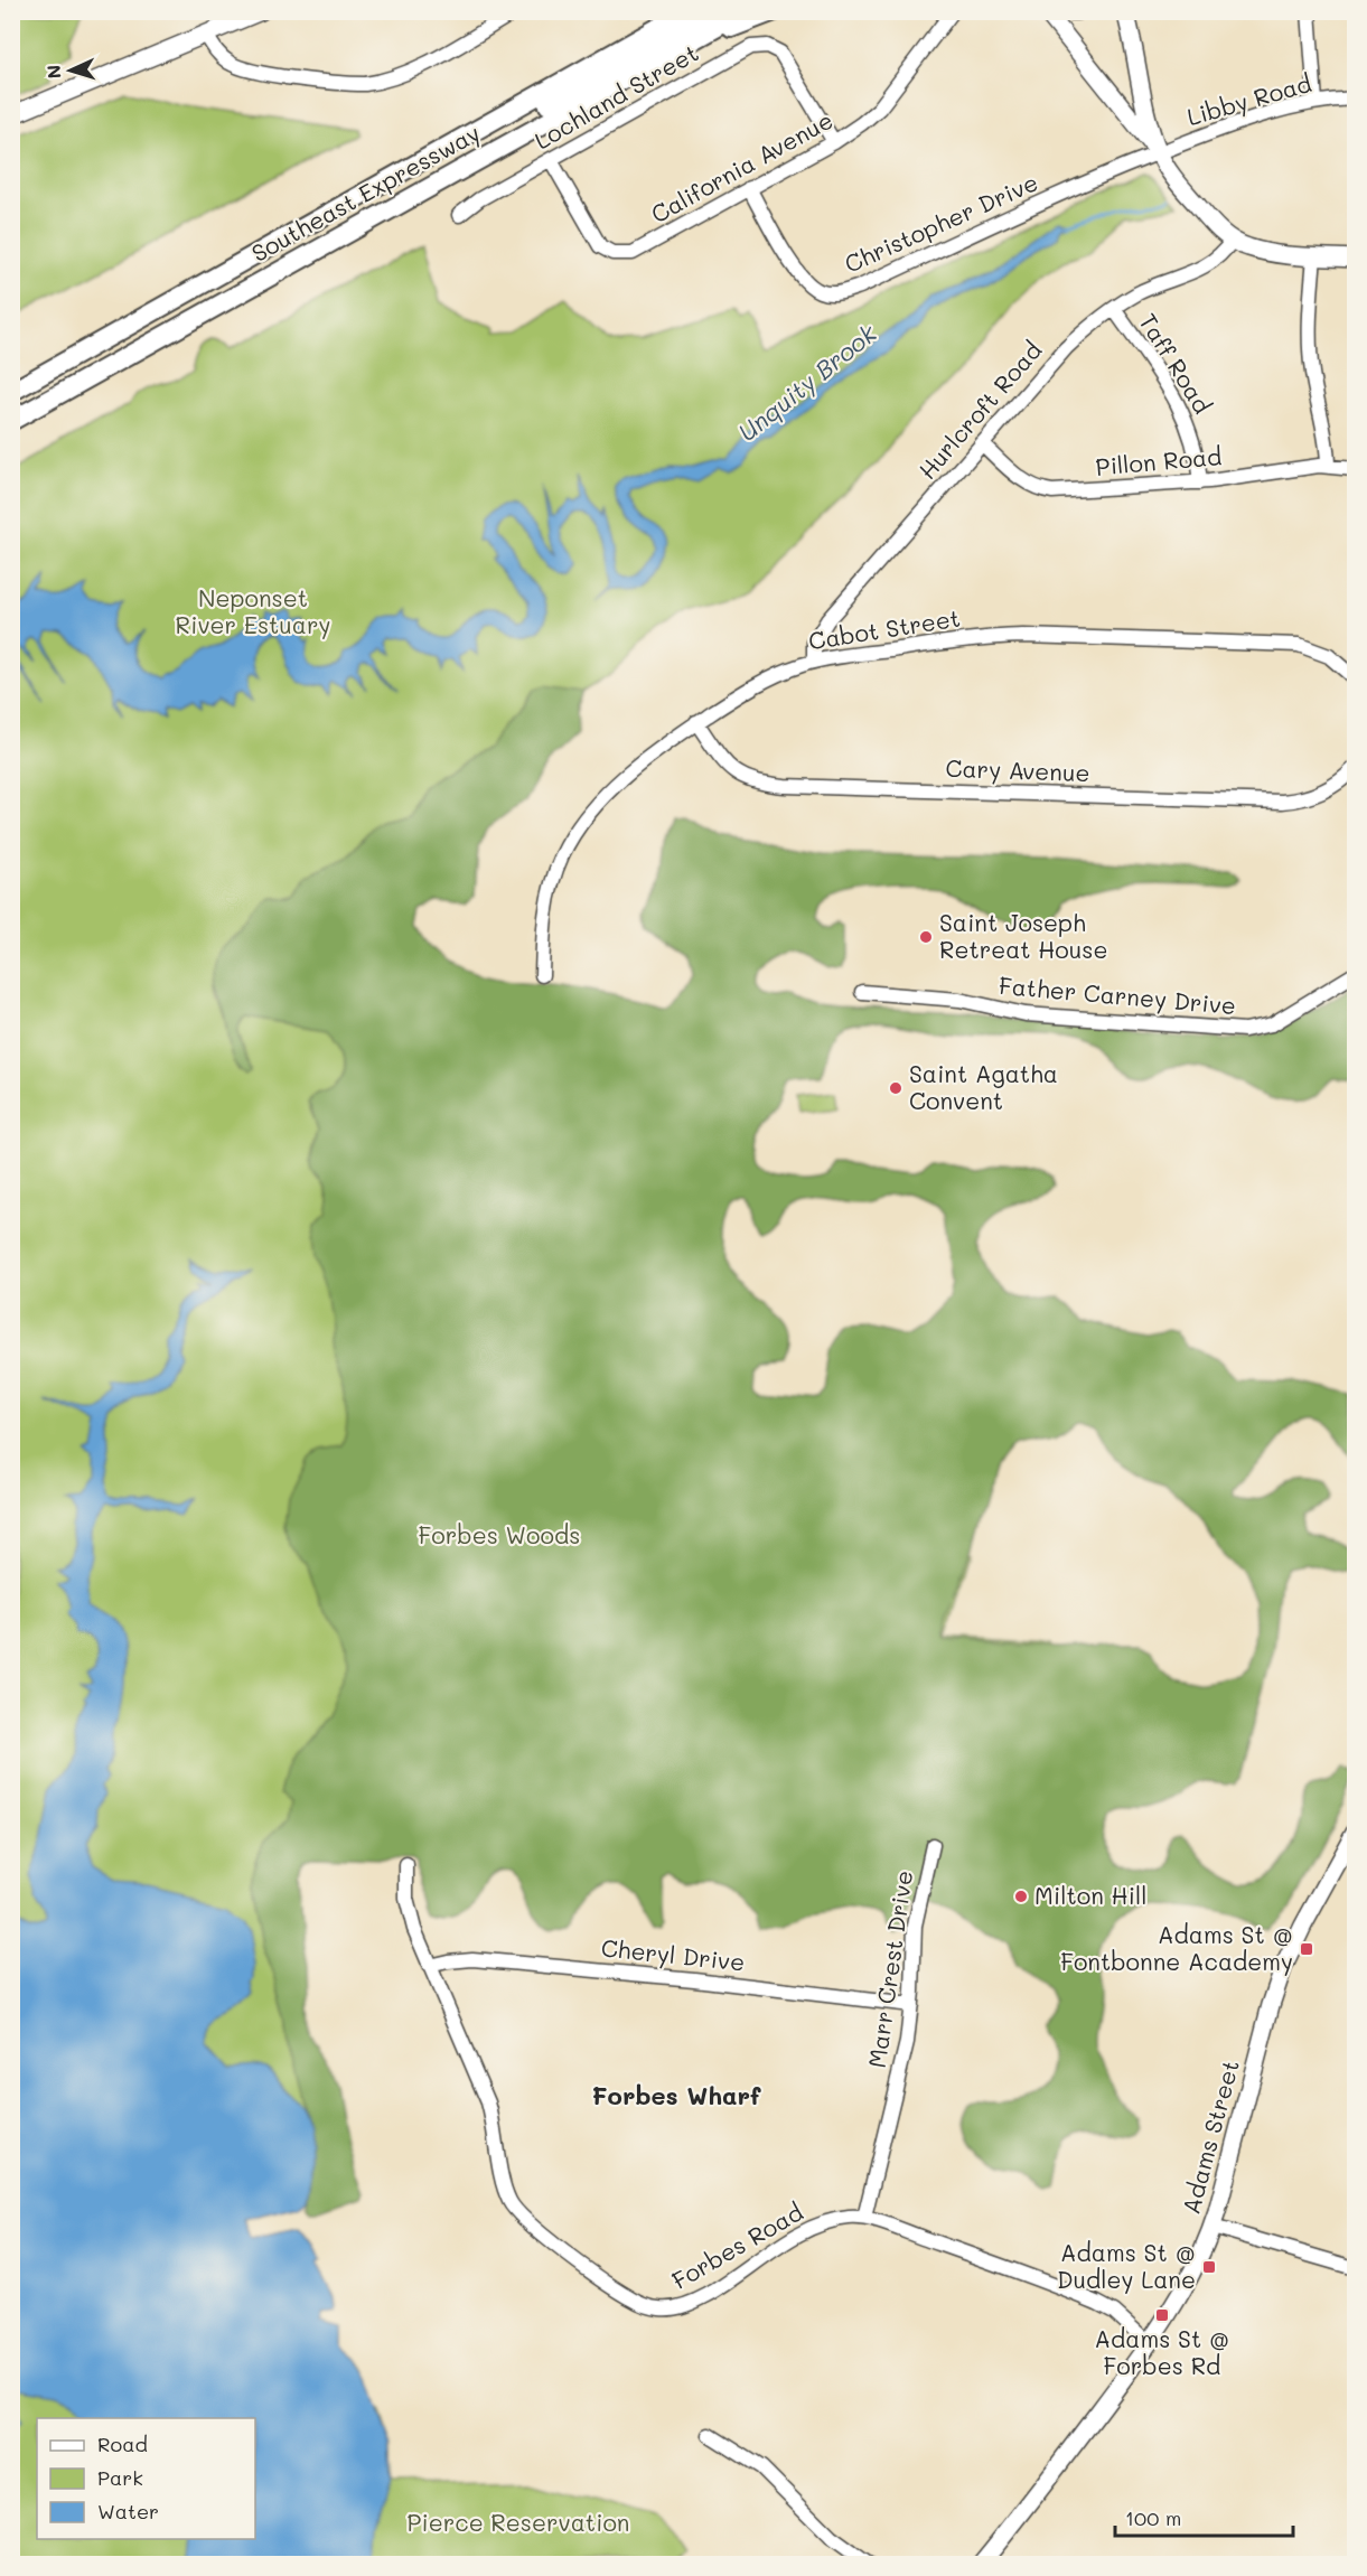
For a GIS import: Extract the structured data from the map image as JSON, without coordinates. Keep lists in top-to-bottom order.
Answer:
{
  "streets": {
    "highway": ["Southeast Expressway"],
    "main road": ["Adams Street"],
    "street": [
      "Lochland Street",
      "Libby Road",
      "California Avenue",
      "Christopher Drive",
      "Taff Road",
      "Hurlcroft Road",
      "Pillon Road",
      "Cabot Street",
      "Cary Avenue",
      "Father Carney Drive",
      "Cheryl Drive",
      "Marr Crest Drive",
      "Forbes Road"
    ]
  },
  "crossings": [
    ["Lochland Street", "California Avenue"],
    ["Libby Road", "Christopher Drive"],
    ["California Avenue", "Christopher Drive"],
    ["Taff Road", "Hurlcroft Road"],
    ["Taff Road", "Pillon Road"],
    ["Hurlcroft Road", "Pillon Road"],
    ["Hurlcroft Road", "Cabot Street"],
    ["Cabot Street", "Cary Avenue"],
    ["Cheryl Drive", "Marr Crest Drive"],
    ["Cheryl Drive", "Forbes Road"],
    ["Marr Crest Drive", "Forbes Road"],
    ["Adams Street", "Forbes Road"]
  ],
  "districts": ["Forbes Wharf"],
  "water": ["Unquity Brook"],
  "parks": ["Neponset River Estuary", "Forbes Woods", "Pierce Reservation"],
  "places": {
    "other": ["Saint Joseph Retreat House", "Saint Agatha Convent", "Milton Hill"],
    "transit": ["Adams St @ Fontbonne Academy", "Adams St @ Dudley Lane", "Adams St @ Forbes Rd"]
  },
  "legend": ["Road", "Park", "Water"],
  "scale_bar": "100 m",
  "north": "left"
}
